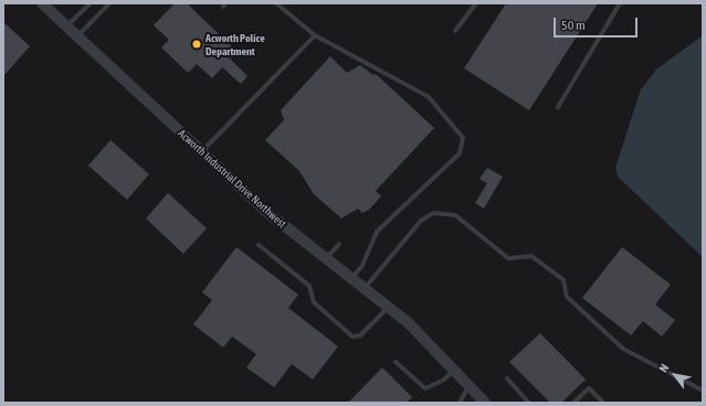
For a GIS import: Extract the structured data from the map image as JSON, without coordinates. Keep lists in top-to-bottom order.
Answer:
{
  "streets": {
    "street": ["Acworth Industrial Drive Northwest"]
  },
  "places": ["Acworth Police Department"],
  "scale_bar": "50 m",
  "north": "top left"
}
